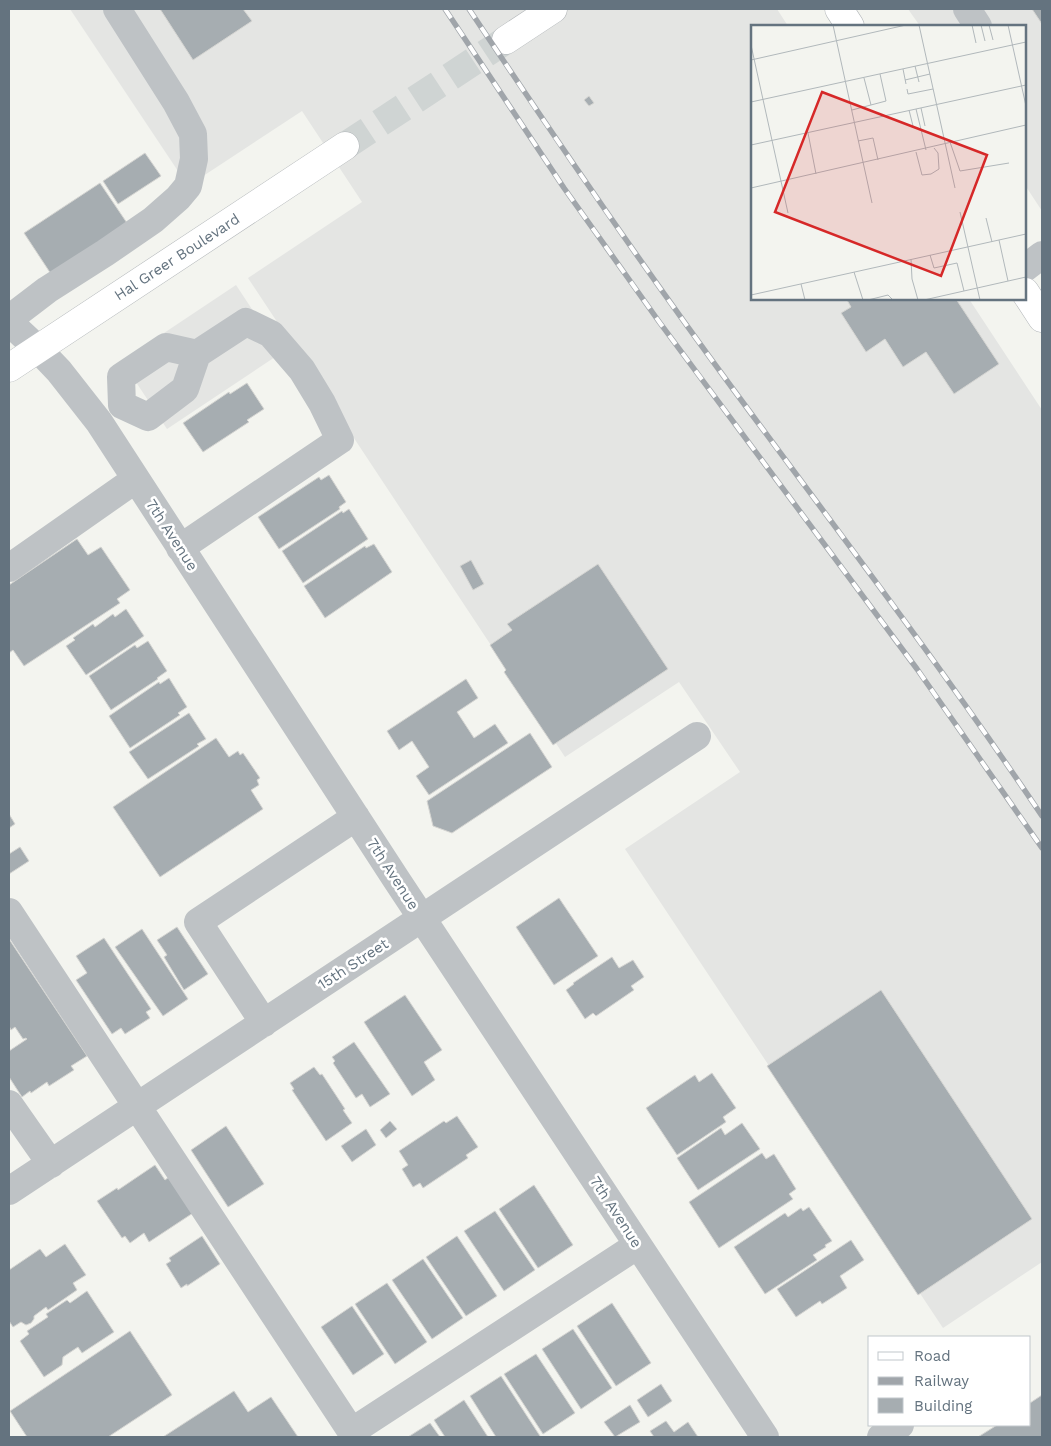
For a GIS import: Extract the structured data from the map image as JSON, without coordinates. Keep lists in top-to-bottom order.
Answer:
{
  "streets": {
    "main road": ["Hal Greer Boulevard"],
    "street": ["7th Avenue", "15th Street"]
  },
  "crossings": [
    ["Hal Greer Boulevard", "7th Avenue"],
    ["7th Avenue", "15th Street"]
  ],
  "legend": ["Road", "Railway", "Building"]
}
